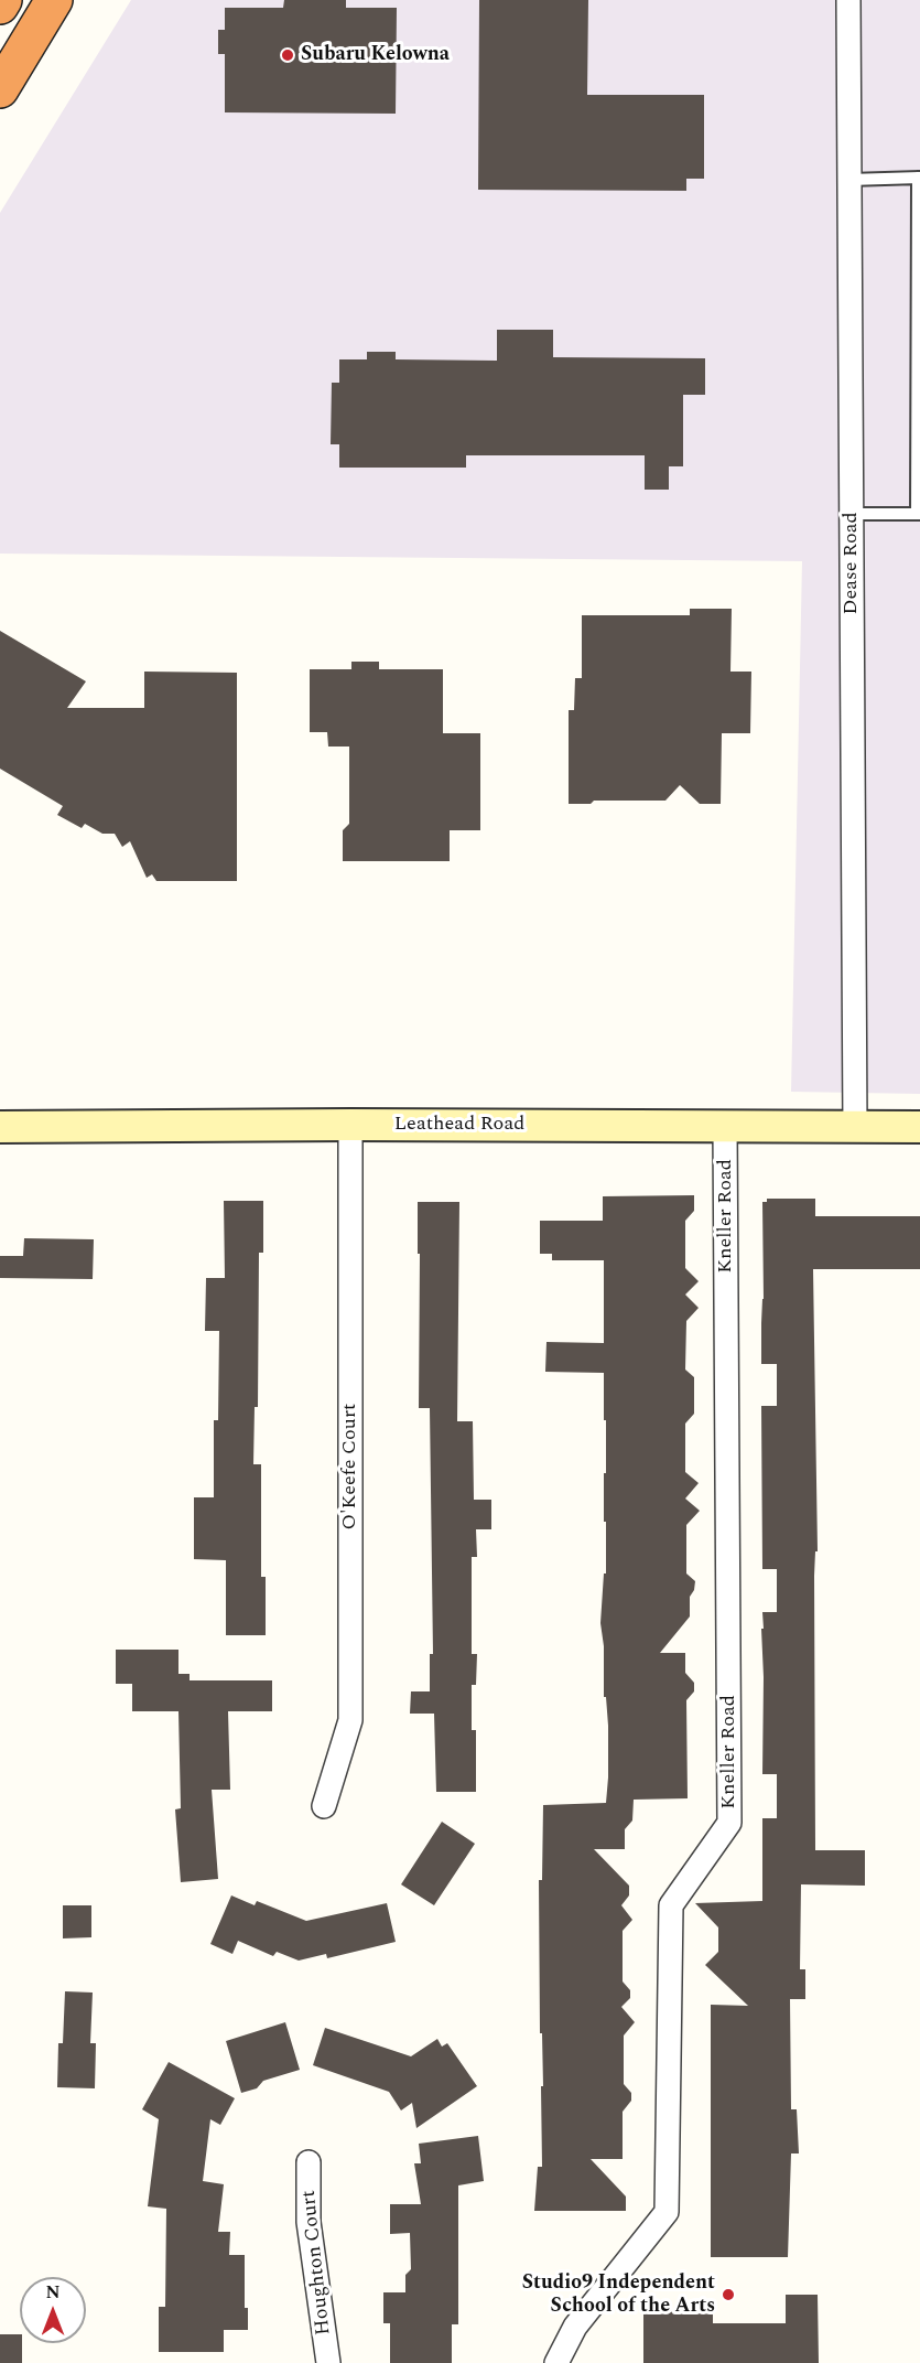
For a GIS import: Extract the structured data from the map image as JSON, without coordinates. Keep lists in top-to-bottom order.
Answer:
{
  "streets": {
    "street": [
      "Dease Road",
      "Leathead Road",
      "Kneller Road",
      "O'Keefe Court",
      "Houghton Court"
    ]
  },
  "crossings": [
    ["Dease Road", "Leathead Road"],
    ["Leathead Road", "Kneller Road"],
    ["Leathead Road", "O'Keefe Court"]
  ],
  "places": ["Subaru Kelowna", "Studio9 Independent School of the Arts"],
  "north": "top"
}
